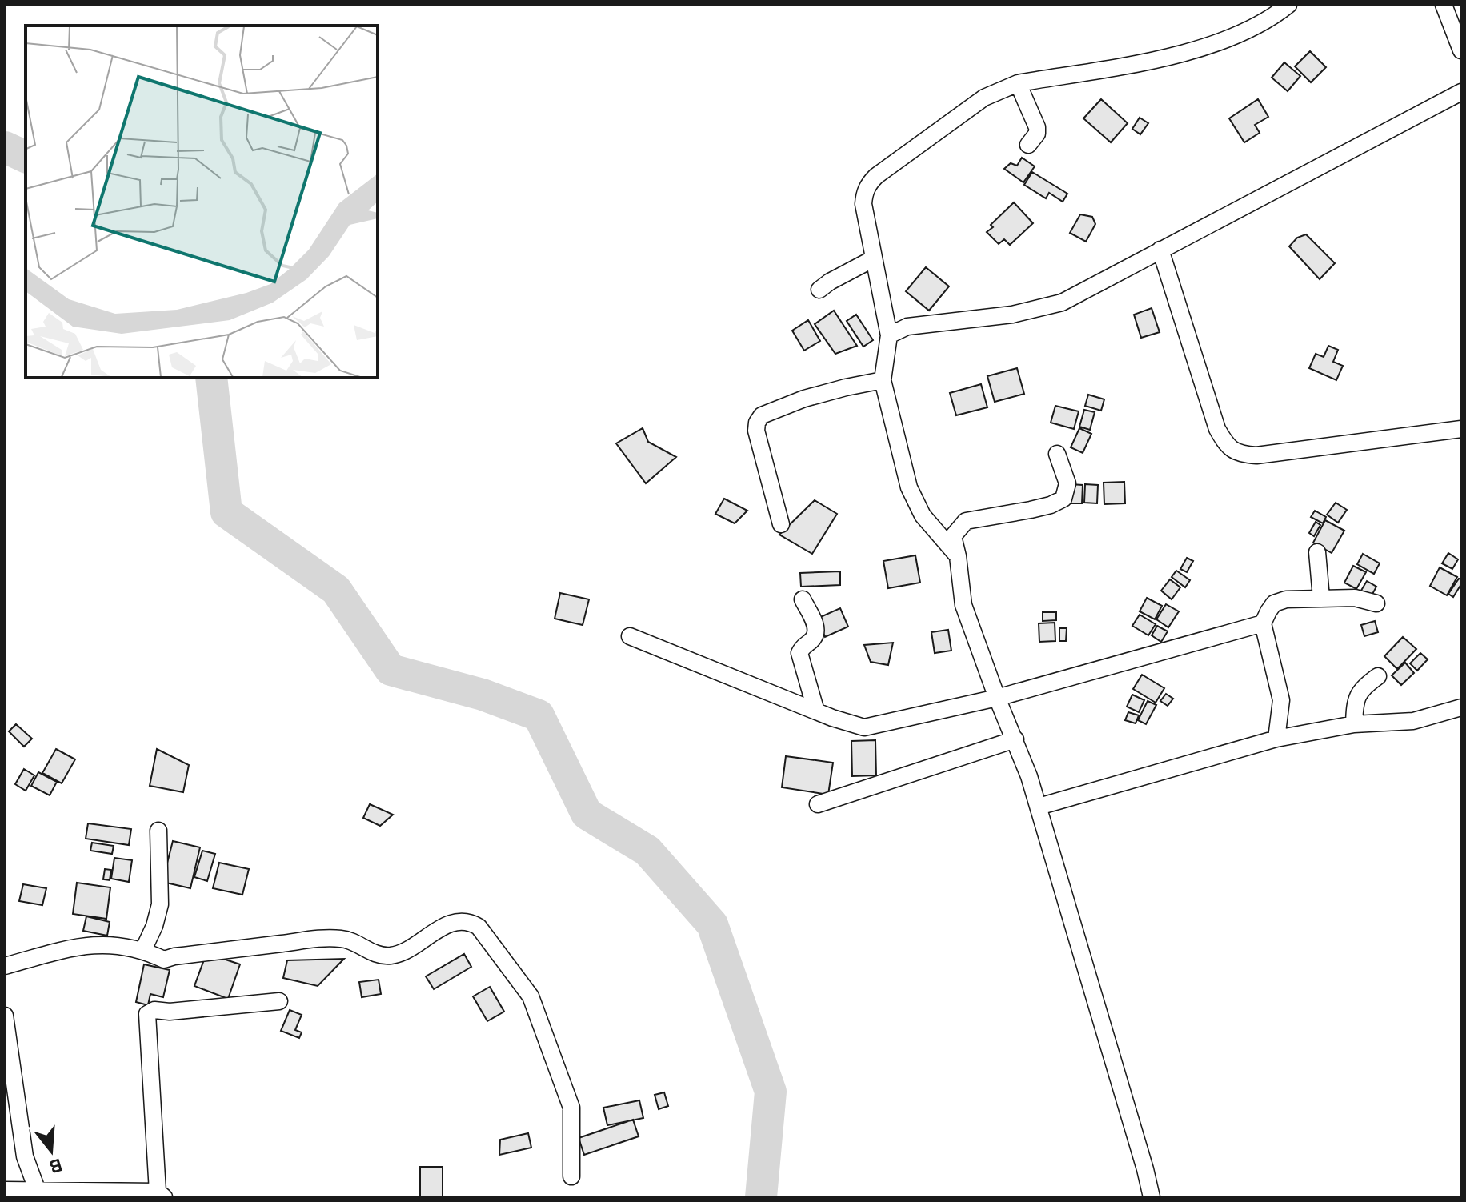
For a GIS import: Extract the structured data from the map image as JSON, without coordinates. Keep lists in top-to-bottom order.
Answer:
{
  "north": "bottom"
}
